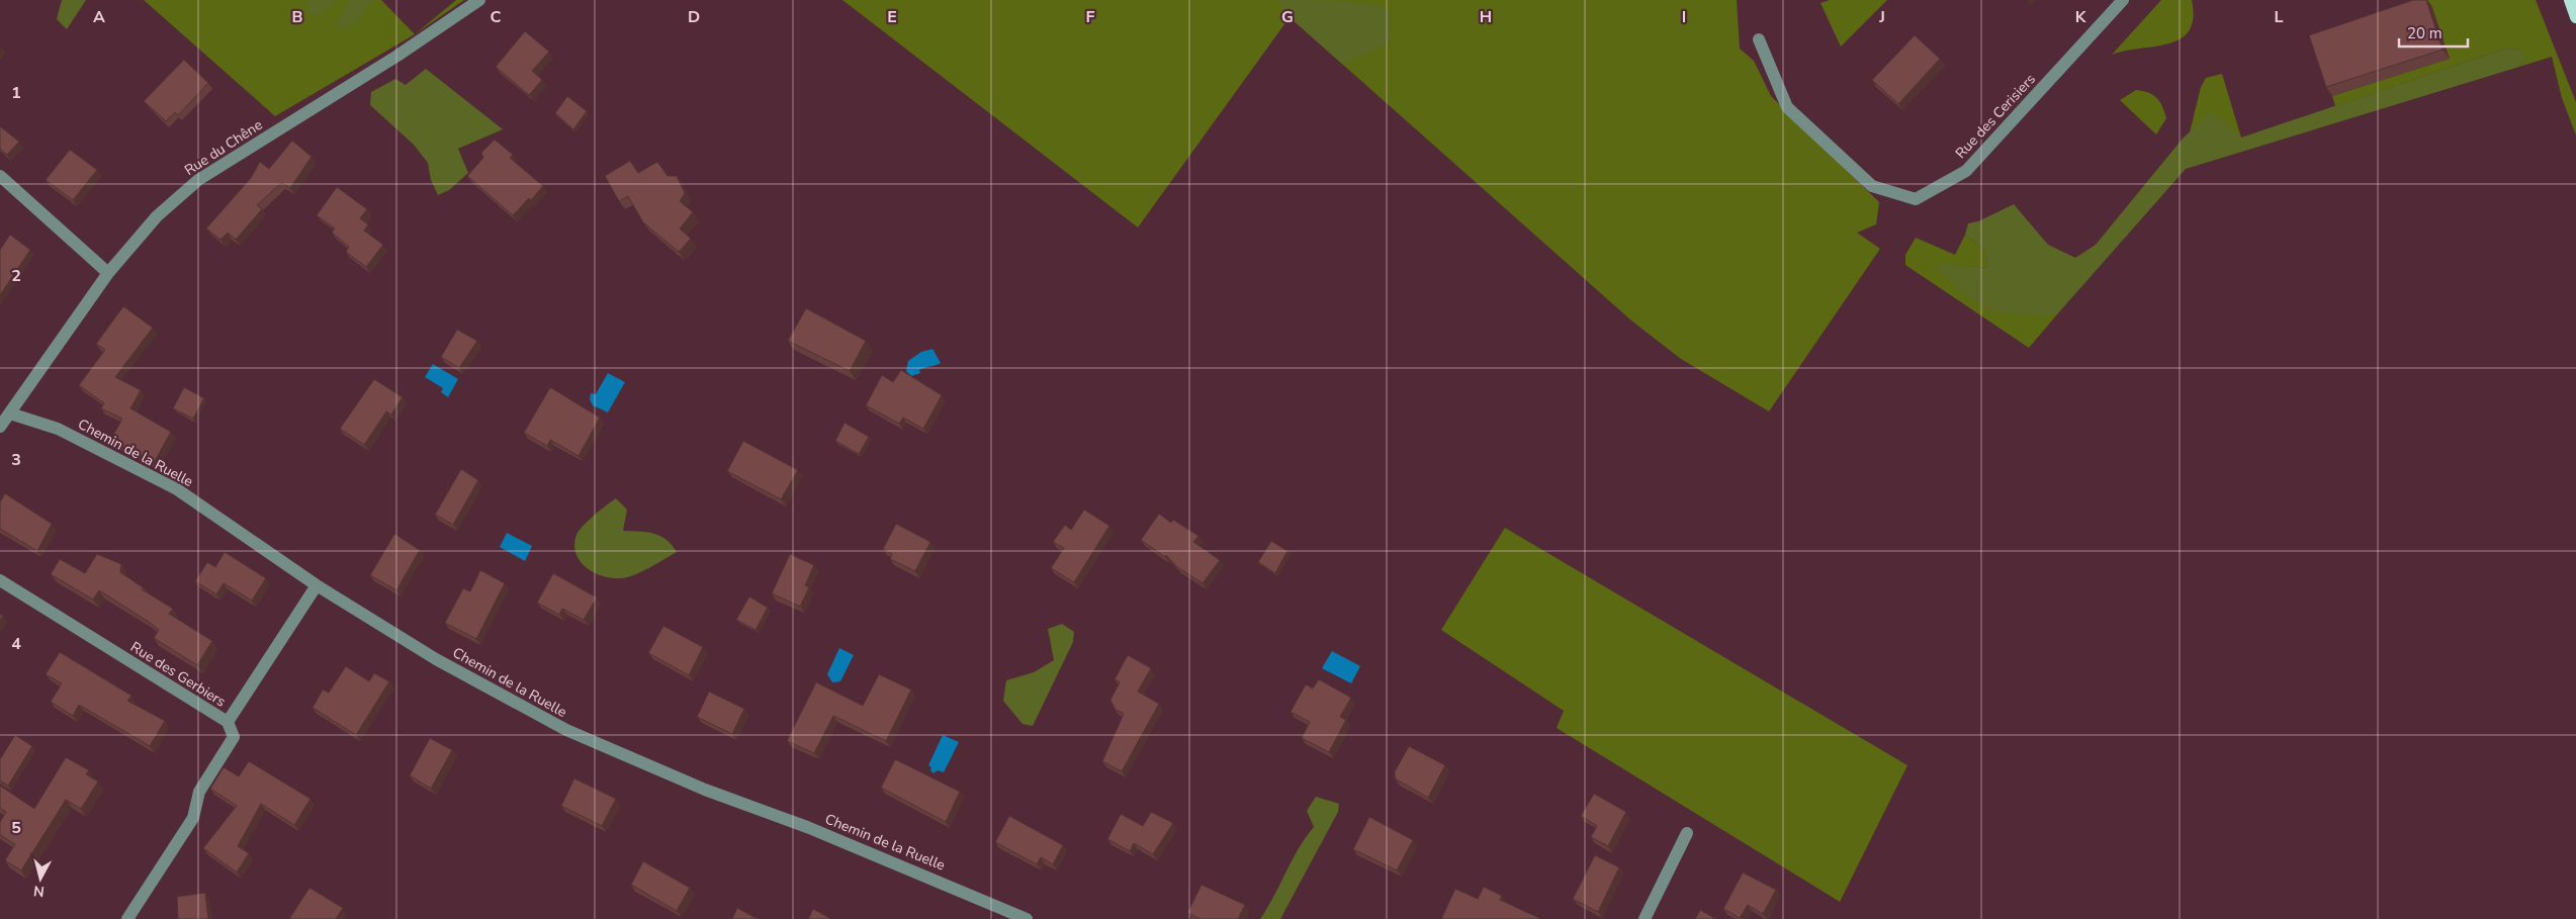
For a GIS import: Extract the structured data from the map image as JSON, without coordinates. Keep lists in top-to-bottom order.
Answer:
{
  "streets": {
    "street": [
      "Rue des Cerisiers",
      "Rue du Chêne",
      "Chemin de la Ruelle",
      "Rue des Gerbiers"
    ]
  },
  "crossings": [
    ["Rue du Chêne", "Chemin de la Ruelle"],
    ["Chemin de la Ruelle", "Rue des Gerbiers"]
  ],
  "scale_bar": "20 m",
  "north": "bottom",
  "grid": {
    "columns": [
      "A",
      "B",
      "C",
      "D",
      "E",
      "F",
      "G",
      "H",
      "I",
      "J",
      "K",
      "L"
    ],
    "rows": [
      "1",
      "2",
      "3",
      "4",
      "5"
    ]
  }
}
